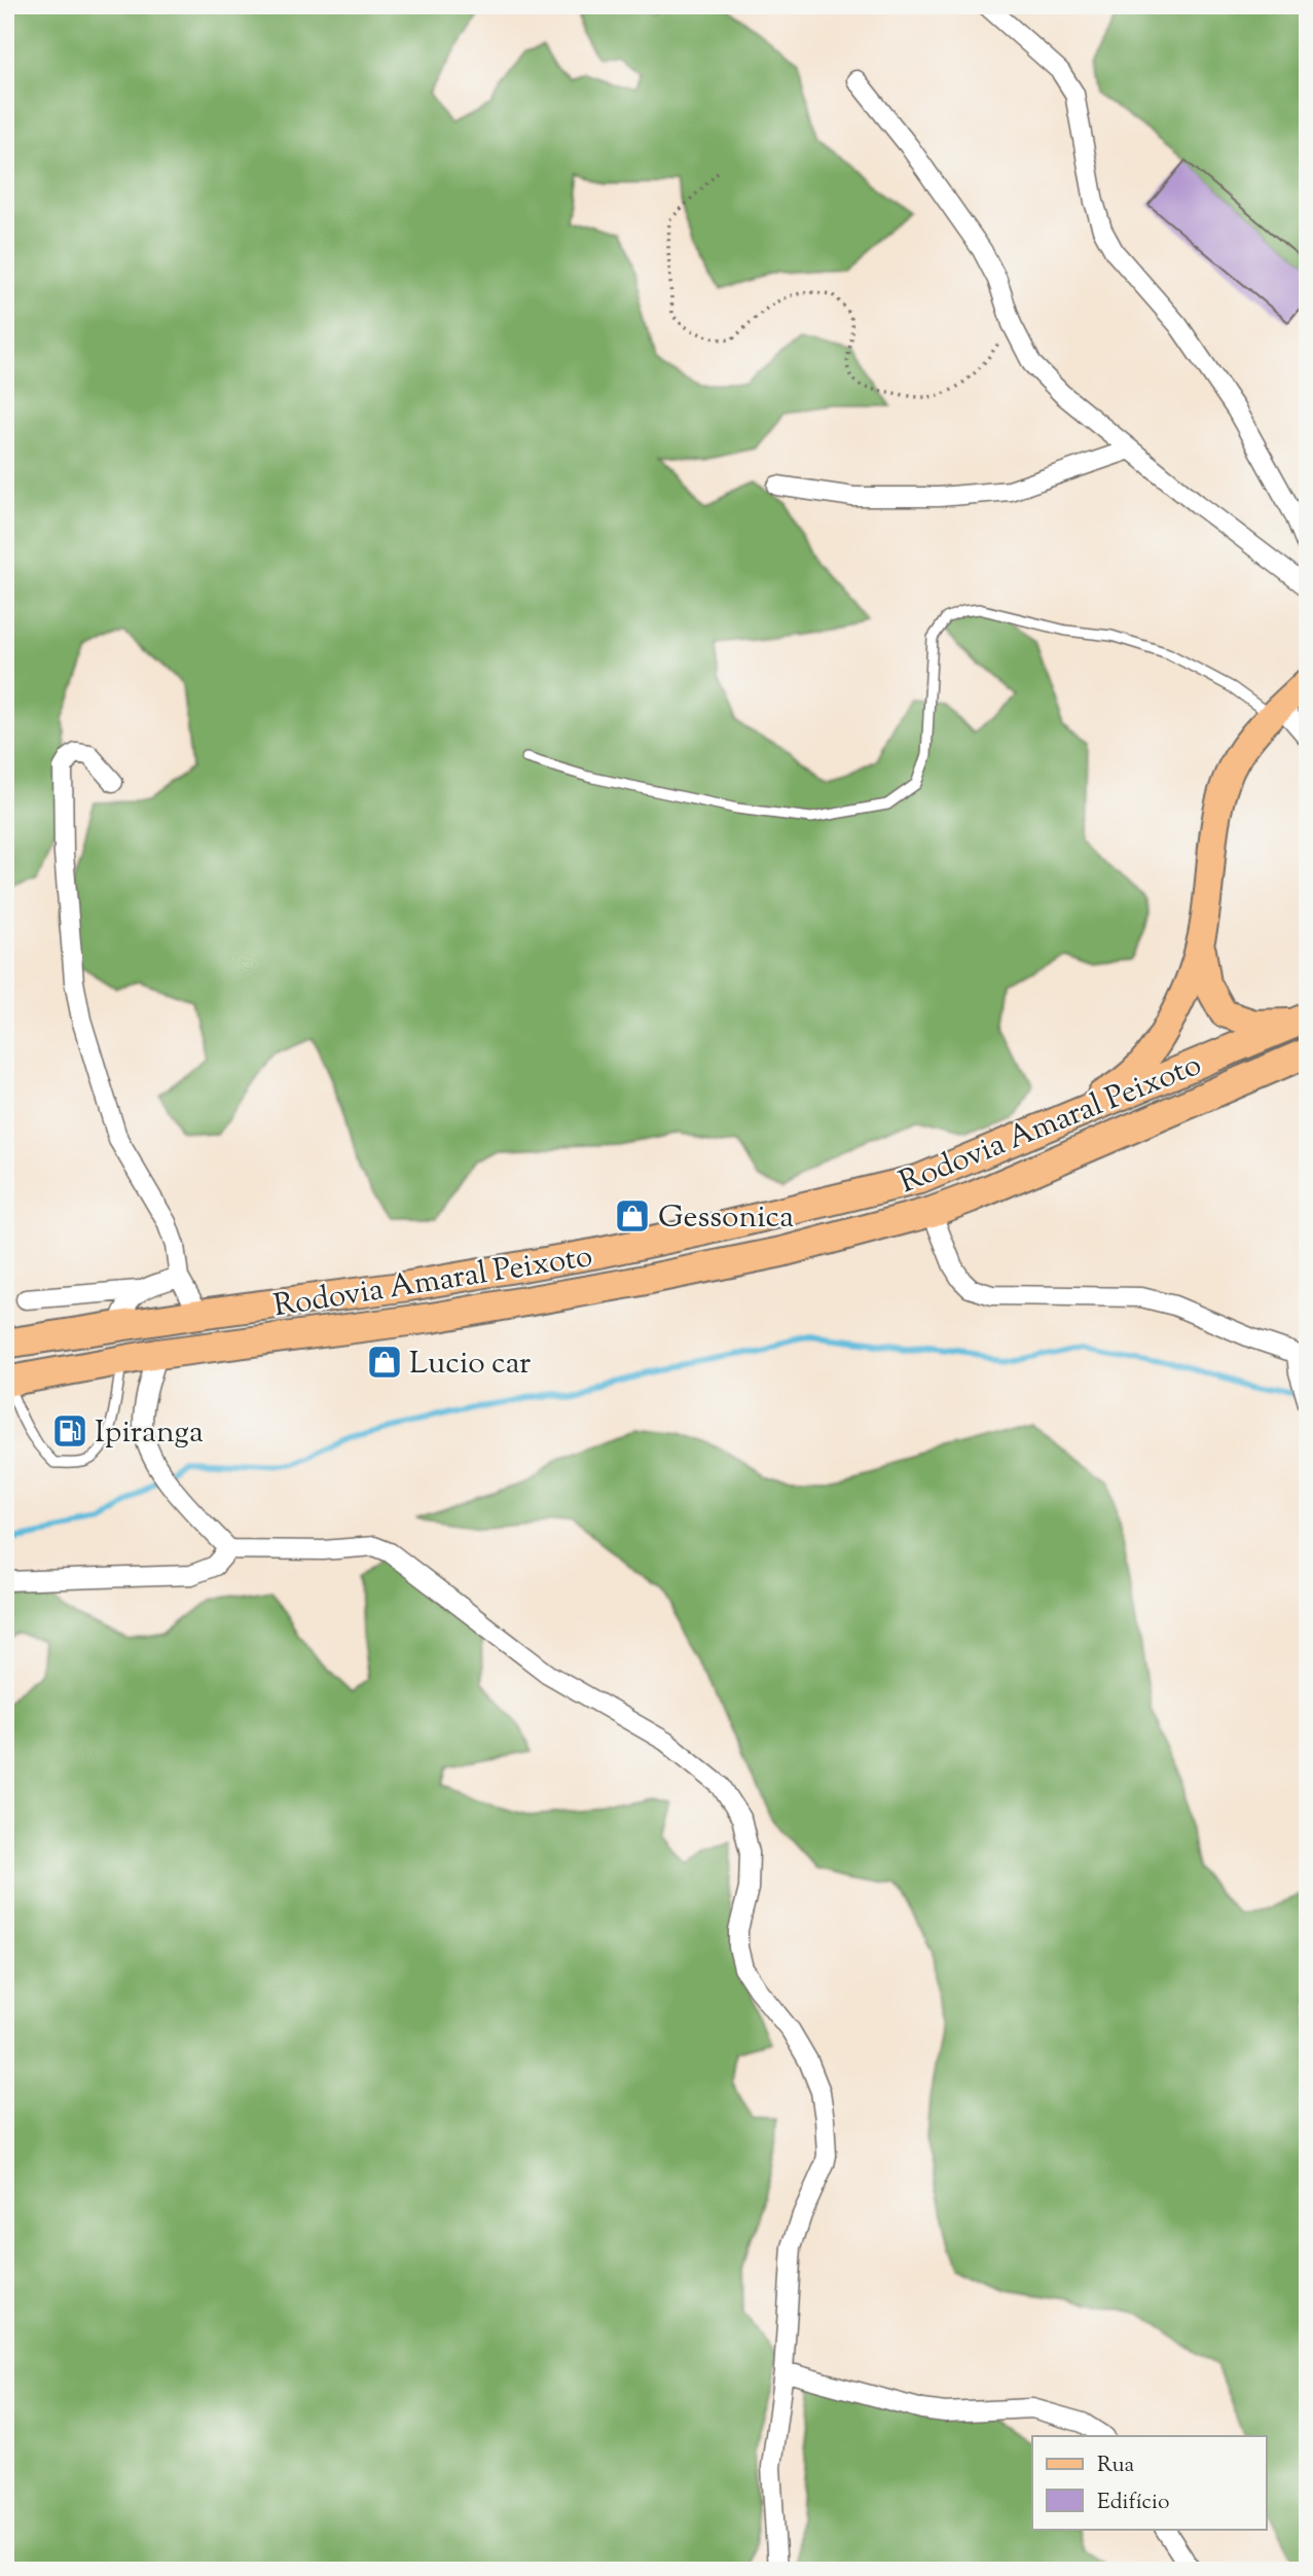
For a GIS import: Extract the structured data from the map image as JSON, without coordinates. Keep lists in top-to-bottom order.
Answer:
{
  "streets": {
    "highway": ["Rodovia Amaral Peixoto"]
  },
  "places": {
    "shop": ["Gessonica", "Lucio car"],
    "fuel station": ["Ipiranga"]
  },
  "legend": ["Rua", "Edifício"]
}
